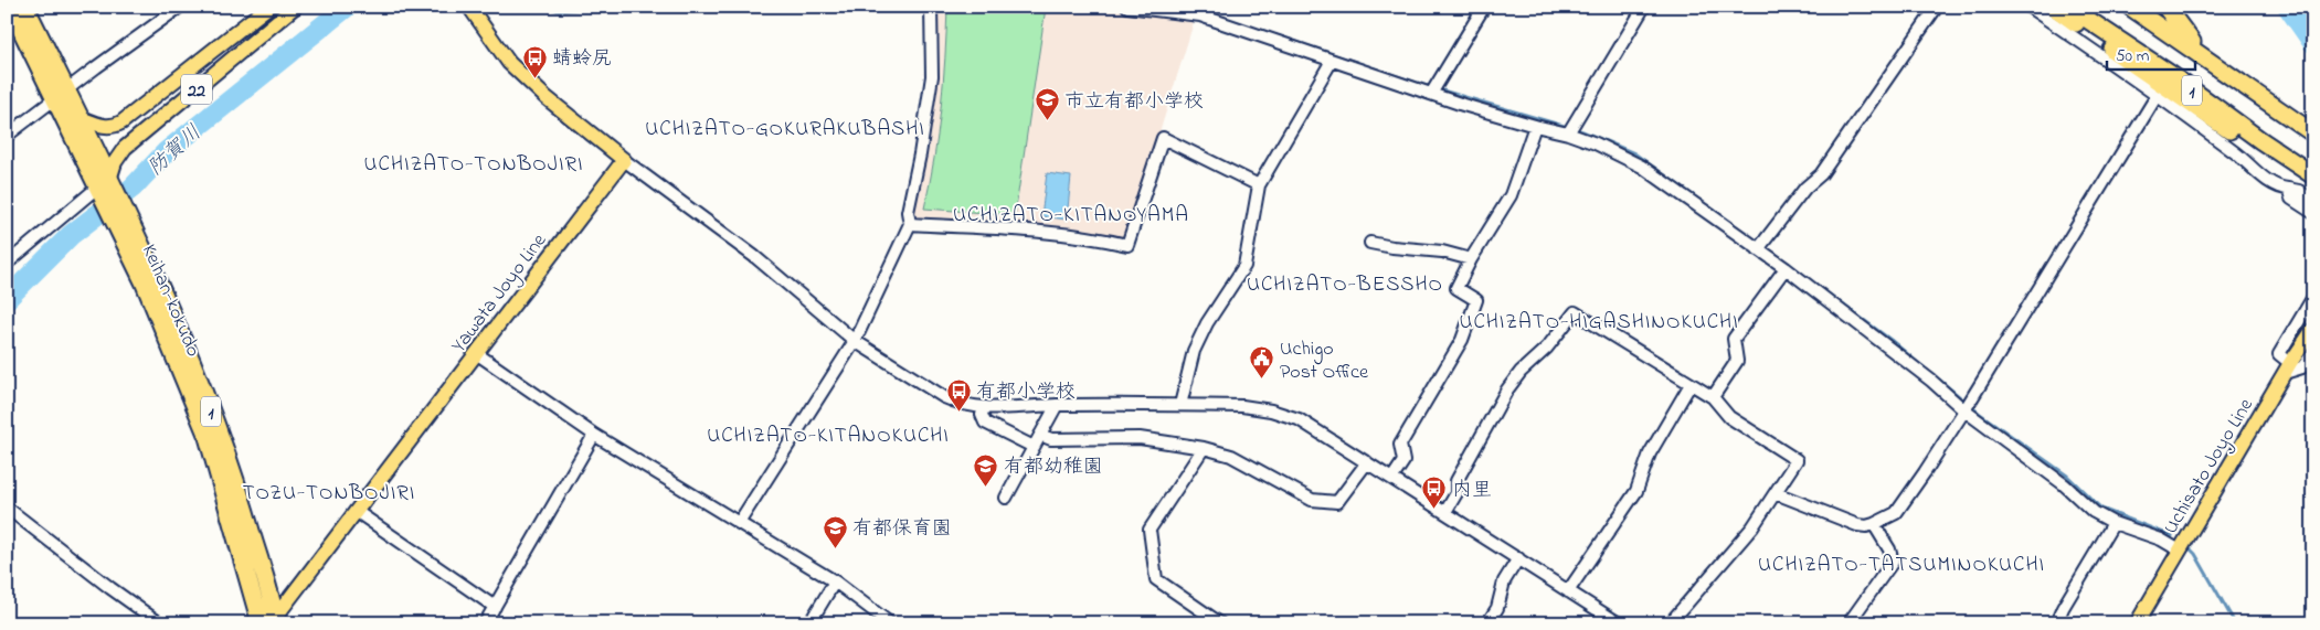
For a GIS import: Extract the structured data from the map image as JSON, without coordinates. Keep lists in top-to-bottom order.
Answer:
{
  "streets": {
    "highway": ["1", "Keihan-kokudo"],
    "main road": ["22", "Yawata Joyo Line", "Uchisato Joyo Line"]
  },
  "crossings": [
    ["22", "Keihan-kokudo"],
    ["Yawata Joyo Line", "Keihan-kokudo"]
  ],
  "districts": [
    "UCHIZATO-GOKURAKUBASHI",
    "UCHIZATO-TONBOJIRI",
    "UCHIZATO-KITANOYAMA",
    "UCHIZATO-BESSHO",
    "UCHIZATO-HIGASHINOKUCHI",
    "UCHIZATO-KITANOKUCHI",
    "TOZU-TONBOJIRI",
    "UCHIZATO-TATSUMINOKUCHI"
  ],
  "water": ["防賀川"],
  "places": {
    "bus stop": ["蜻蛉尻", "有都小学校", "内里"],
    "school or university": ["市立有都小学校", "有都幼稚園", "有都保育園"],
    "public building": ["Uchigo Post Office"]
  },
  "scale_bar": "50 m"
}
